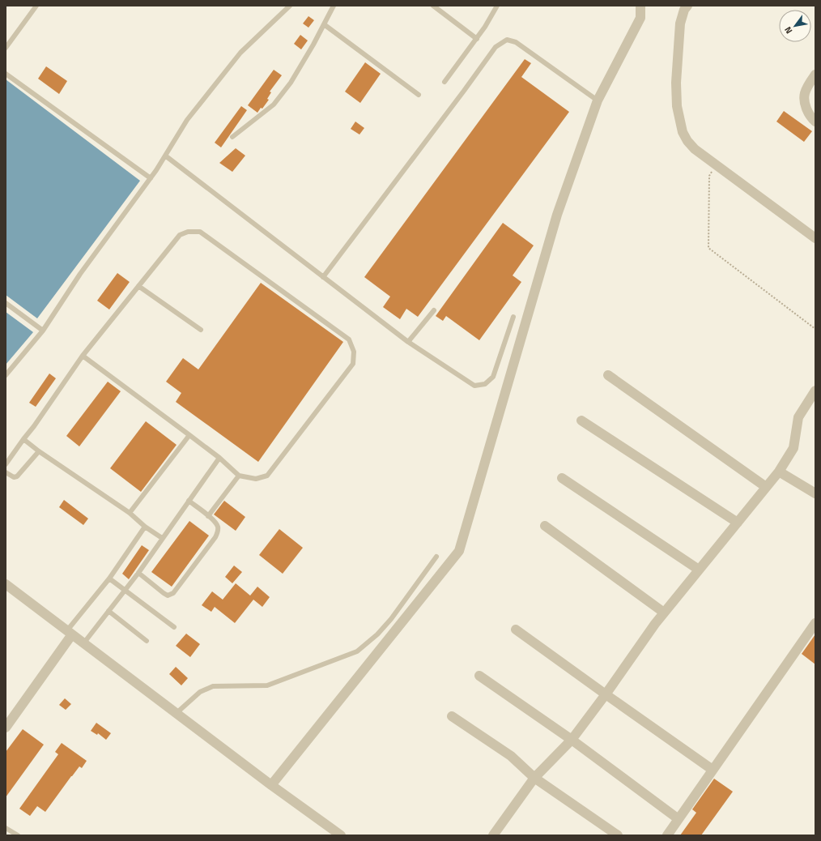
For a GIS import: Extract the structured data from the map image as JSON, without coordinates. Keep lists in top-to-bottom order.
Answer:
{
  "north": "bottom left"
}
